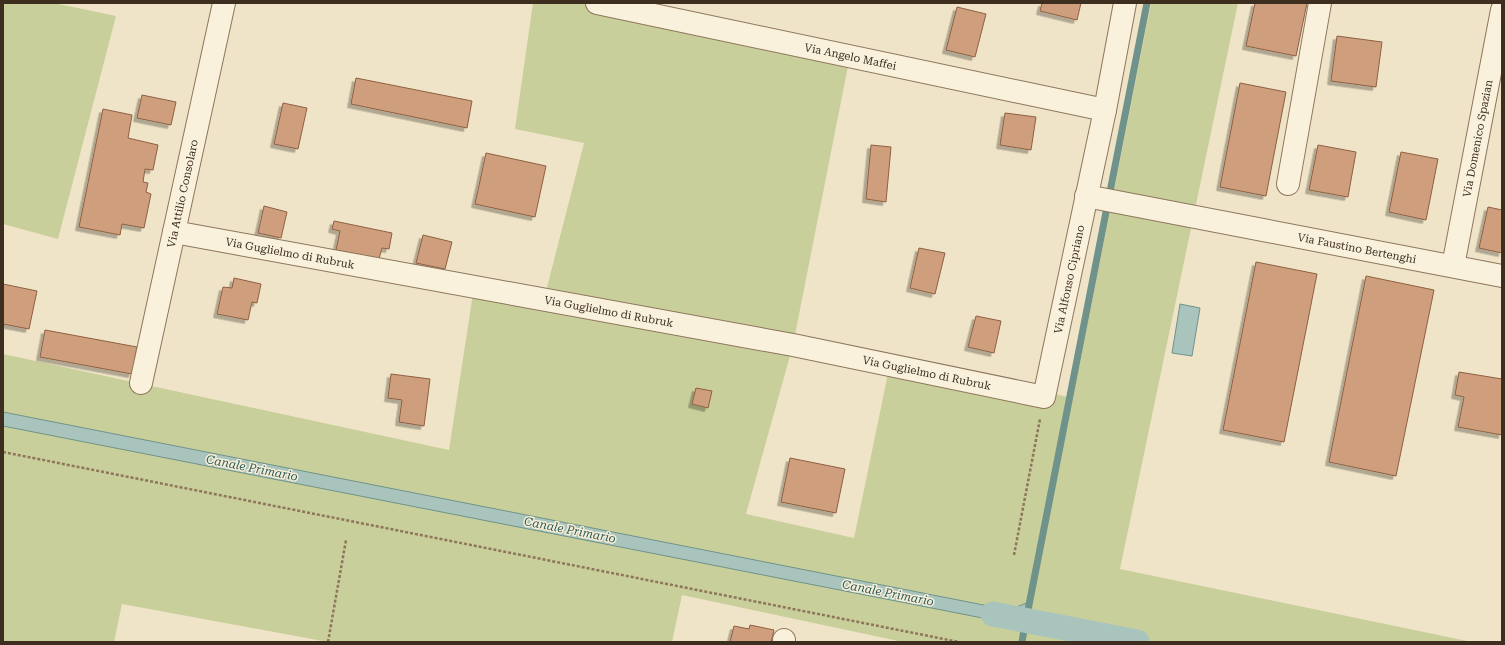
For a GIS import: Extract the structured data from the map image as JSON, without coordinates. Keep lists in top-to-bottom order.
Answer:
{
  "streets": {
    "street": [
      "Via Angelo Maffei",
      "Via Domenico Spazian",
      "Via Attilio Consolaro",
      "Via Faustino Bertenghi",
      "Via Guglielmo di Rubruk",
      "Via Alfonso Cipriano"
    ]
  },
  "crossings": [
    ["Via Angelo Maffei", "Via Alfonso Cipriano"],
    ["Via Domenico Spazian", "Via Faustino Bertenghi"],
    ["Via Attilio Consolaro", "Via Guglielmo di Rubruk"],
    ["Via Faustino Bertenghi", "Via Alfonso Cipriano"],
    ["Via Guglielmo di Rubruk", "Via Alfonso Cipriano"]
  ],
  "water": ["Canale Primario"]
}
